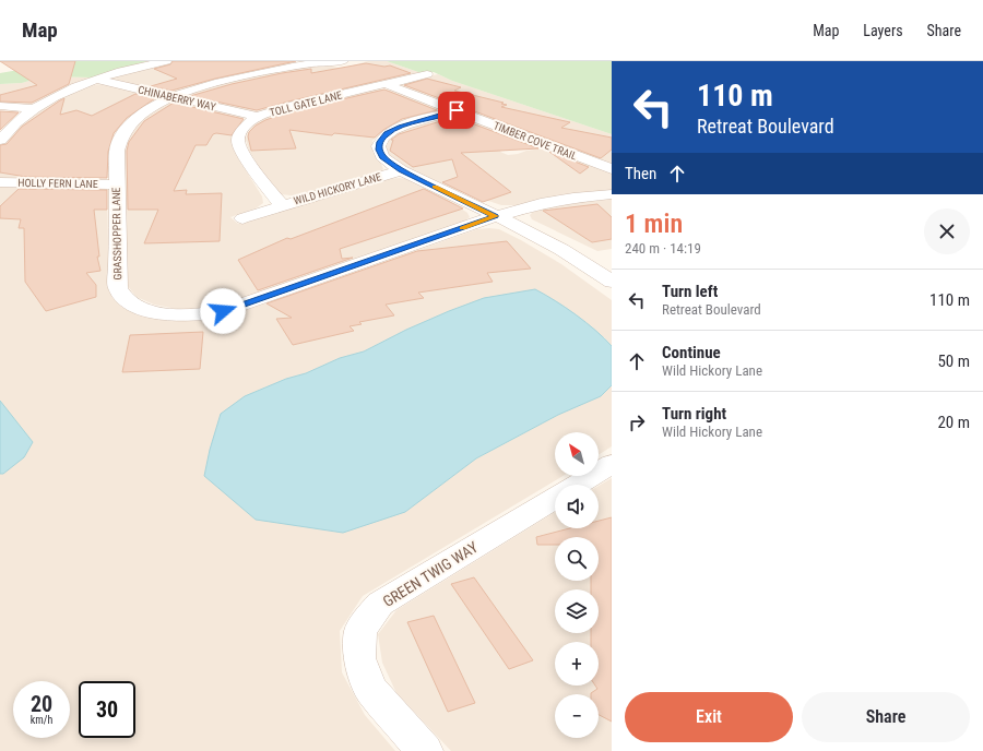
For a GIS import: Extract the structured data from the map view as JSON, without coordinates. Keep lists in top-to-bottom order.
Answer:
{
  "streets": {
    "street": [
      "CHINABERRY WAY",
      "TOLL GATE LANE",
      "TIMBER COVE TRAIL",
      "HOLLY FERN LANE",
      "WILD HICKORY LANE",
      "GRASSHOPPER LANE",
      "GREEN TWIG WAY"
    ]
  },
  "crossings": [
    ["CHINABERRY WAY", "TOLL GATE LANE"],
    ["CHINABERRY WAY", "GRASSHOPPER LANE"],
    ["TOLL GATE LANE", "TIMBER COVE TRAIL"],
    ["TOLL GATE LANE", "WILD HICKORY LANE"],
    ["TIMBER COVE TRAIL", "WILD HICKORY LANE"],
    ["HOLLY FERN LANE", "GRASSHOPPER LANE"]
  ],
  "north": "top left",
  "page": {
    "header": "Map",
    "nav": ["Map", "Layers", "Share"],
    "turn": ["110 m", "Retreat Boulevard"],
    "then": "Then",
    "heading": ["1 min", "240 m · 14:19"],
    "list": [
      {
        "name": "Turn left",
        "note": "Retreat Boulevard",
        "value": "110 m"
      },
      {
        "name": "Continue",
        "note": "Wild Hickory Lane",
        "value": "50 m"
      },
      {
        "name": "Turn right",
        "note": "Wild Hickory Lane",
        "value": "20 m"
      }
    ],
    "map_buttons": ["+", "−"],
    "speed": "20 km/h",
    "limit": "30",
    "buttons": ["Exit", "Share"]
  }
}
